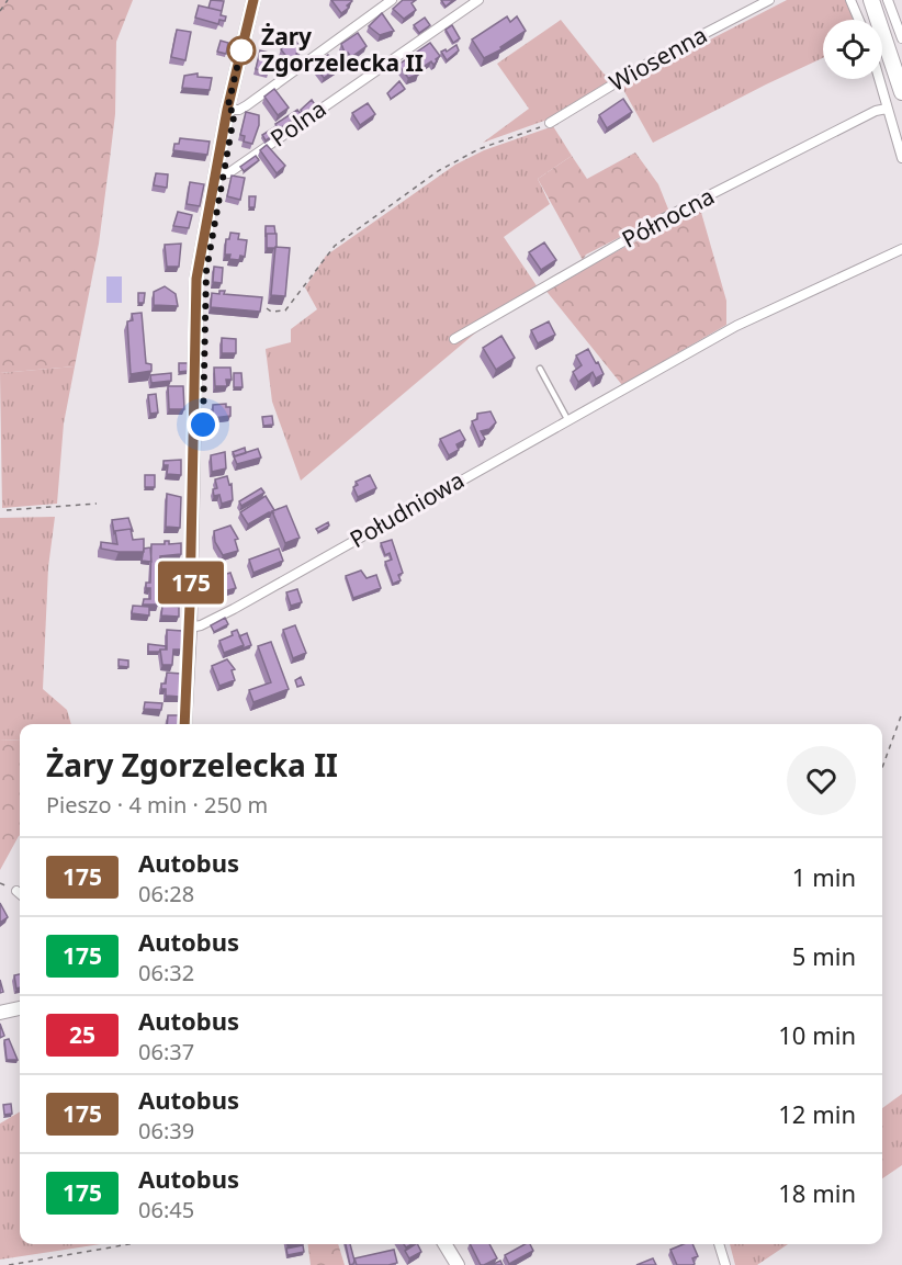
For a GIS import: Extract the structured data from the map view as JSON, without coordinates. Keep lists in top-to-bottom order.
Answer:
{
  "streets": {
    "street": [
      "Wiosenna",
      "Polna",
      "Północna",
      "Południowa"
    ]
  },
  "places": ["Żary Zgorzelecka II"],
  "lines": ["bus line 175"],
  "page": {
    "on_map": "175",
    "heading": ["Żary Zgorzelecka II", "Pieszo · 4 min · 250 m"],
    "list": [
      {
        "mark": "175",
        "name": "Autobus",
        "note": "06:28",
        "value": "1 min"
      },
      {
        "mark": "175",
        "name": "Autobus",
        "note": "06:32",
        "value": "5 min"
      },
      {
        "mark": "25",
        "name": "Autobus",
        "note": "06:37",
        "value": "10 min"
      },
      {
        "mark": "175",
        "name": "Autobus",
        "note": "06:39",
        "value": "12 min"
      },
      {
        "mark": "175",
        "name": "Autobus",
        "note": "06:45",
        "value": "18 min"
      }
    ]
  }
}
